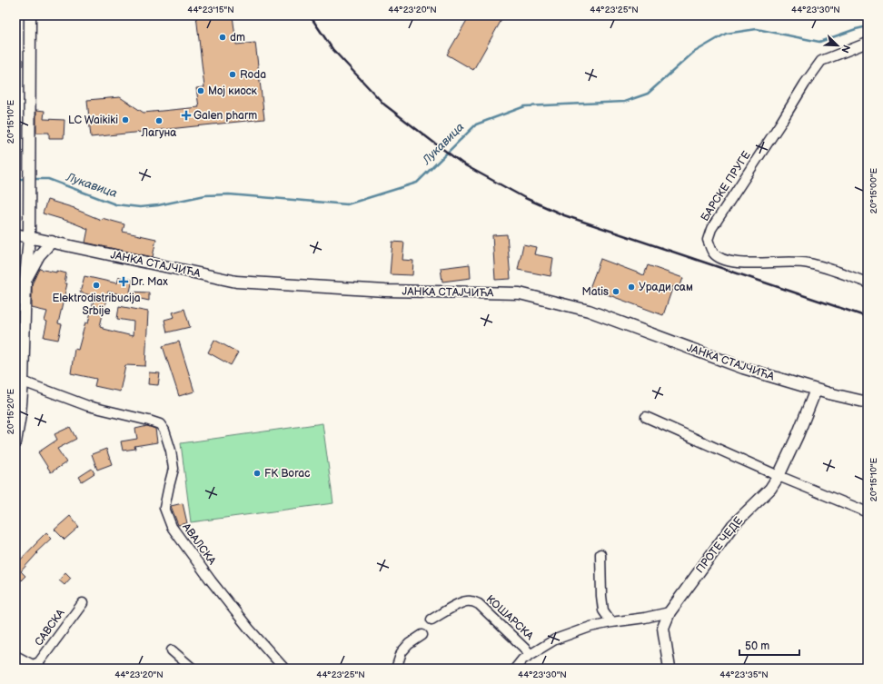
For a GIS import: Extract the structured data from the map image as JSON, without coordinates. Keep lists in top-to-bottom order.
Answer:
{
  "streets": {
    "street": [
      "БАРСКЕ ПРУГЕ",
      "ЈАНКА СТАЈЧИЋА",
      "АВАЛСКА",
      "ПРОТЕ ЧЕДЕ",
      "КОШАРСКА",
      "САВСКА"
    ]
  },
  "crossings": [
    ["ЈАНКА СТАЈЧИЋА", "ПРОТЕ ЧЕДЕ"]
  ],
  "water": ["Лукавица"],
  "places": {
    "other": [
      "dm",
      "Roda",
      "Мој киоск",
      "LC Waikiki",
      "Лагуна",
      "Elektrodistribucija Srbije",
      "Уради сам",
      "Matis",
      "FK Borac"
    ],
    "health": ["Galen pharm", "Dr. Max"]
  },
  "scale_bar": "50 m",
  "north": "bottom right",
  "coordinates": [
    "44°23'15\"N",
    "44°23'20\"N",
    "44°23'25\"N",
    "44°23'30\"N",
    "20°15'10\"E",
    "20°15'00\"E",
    "20°15'20\"E",
    "44°23'35\"N"
  ]
}
